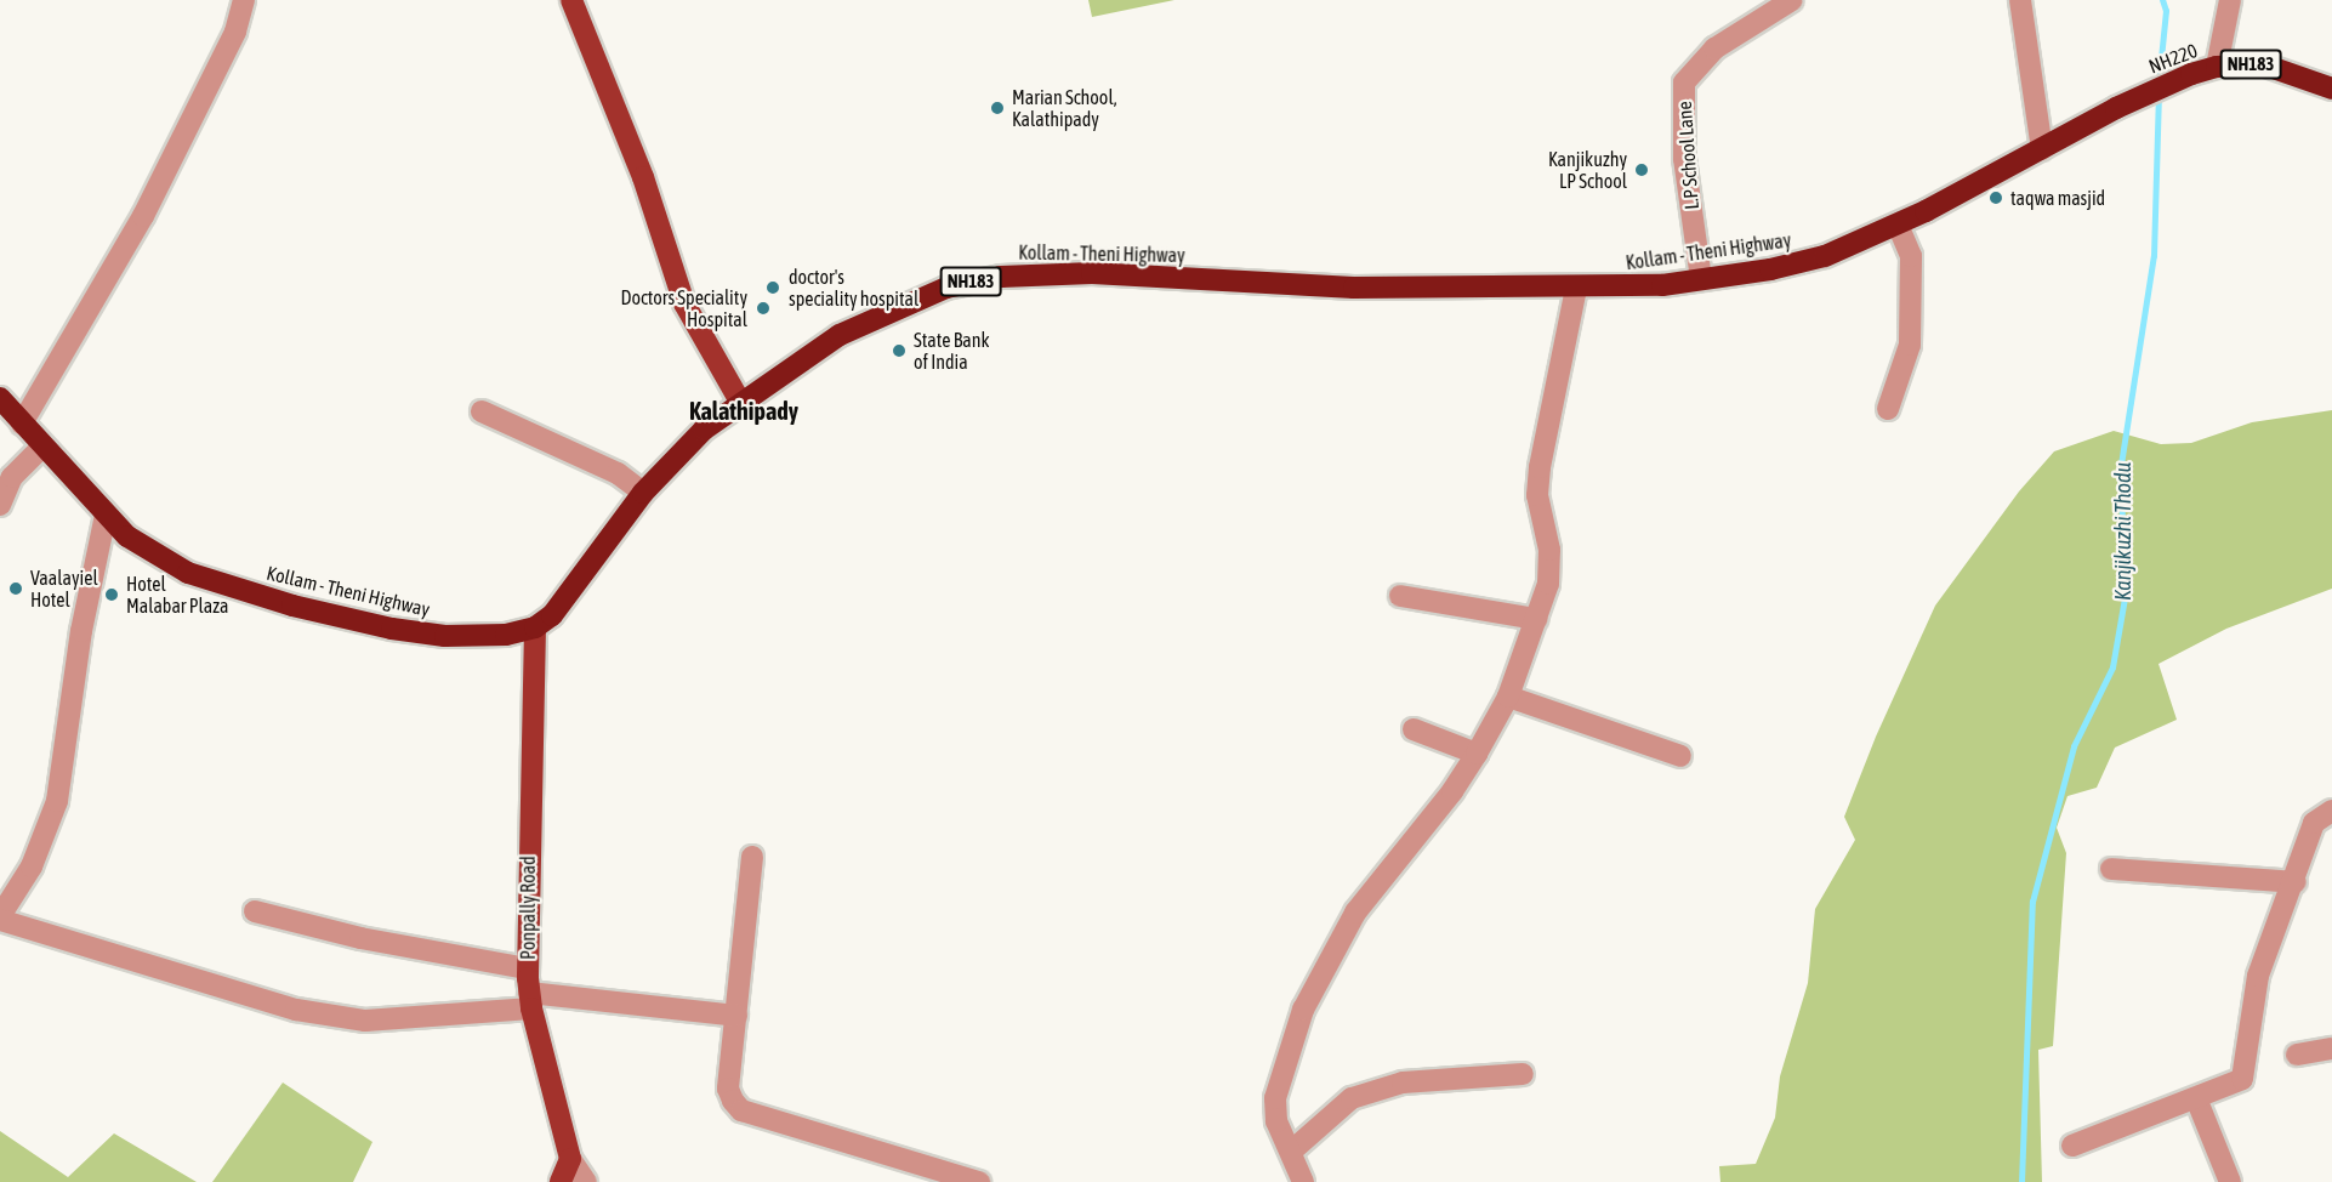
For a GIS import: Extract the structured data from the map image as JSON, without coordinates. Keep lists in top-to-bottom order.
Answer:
{
  "streets": {
    "highway": ["NH220", "NH183", "Kollam - Theni Highway"],
    "main road": ["Ponpally Road"],
    "street": ["L.P School Lane"]
  },
  "crossings": [
    ["NH220", "Kollam - Theni Highway"],
    ["L.P School Lane", "Kollam - Theni Highway"],
    ["Kollam - Theni Highway", "Ponpally Road"]
  ],
  "districts": ["Kalathipady"],
  "water": ["Kanjikuzhi Thodu"],
  "places": [
    "Marian School, Kalathipady",
    "Kanjikuzhy LP School",
    "taqwa masjid",
    "doctor's speciality hospital",
    "Doctors Speciality Hospital",
    "State Bank of India",
    "Vaalayiel Hotel",
    "Hotel Malabar Plaza"
  ]
}
